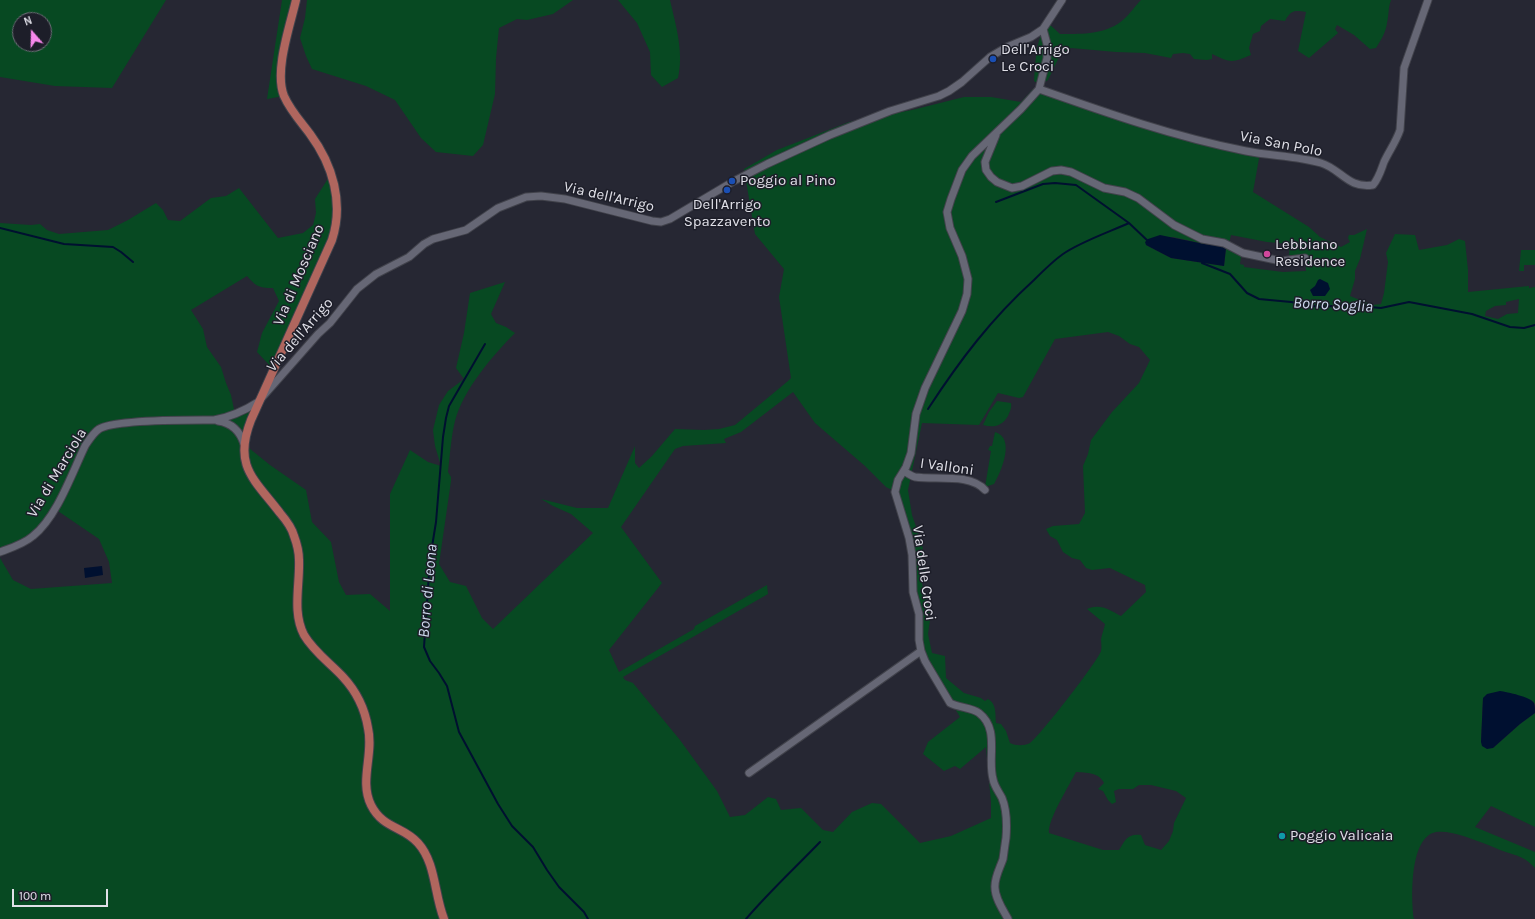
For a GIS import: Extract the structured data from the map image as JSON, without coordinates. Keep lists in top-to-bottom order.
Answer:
{
  "streets": {
    "main road": ["Via di Mosciano"],
    "street": [
      "Via San Polo",
      "Via dell'Arrigo",
      "I Valloni",
      "Via di Marciola",
      "Via delle Croci"
    ]
  },
  "crossings": [
    ["Via San Polo", "Via delle Croci"],
    ["Via dell'Arrigo", "Via di Mosciano"],
    ["Via dell'Arrigo", "Via di Marciola"],
    ["Via dell'Arrigo", "Via delle Croci"],
    ["Via di Mosciano", "Via di Marciola"],
    ["I Valloni", "Via delle Croci"]
  ],
  "water": ["Borro Soglia", "Borro di Leona"],
  "places": [
    "Dell'Arrigo Le Croci",
    "Poggio al Pino",
    "Dell'Arrigo Spazzavento",
    "Lebbiano Residence",
    "Poggio Valicaia"
  ],
  "scale_bar": "100 m",
  "north": "top"
}
